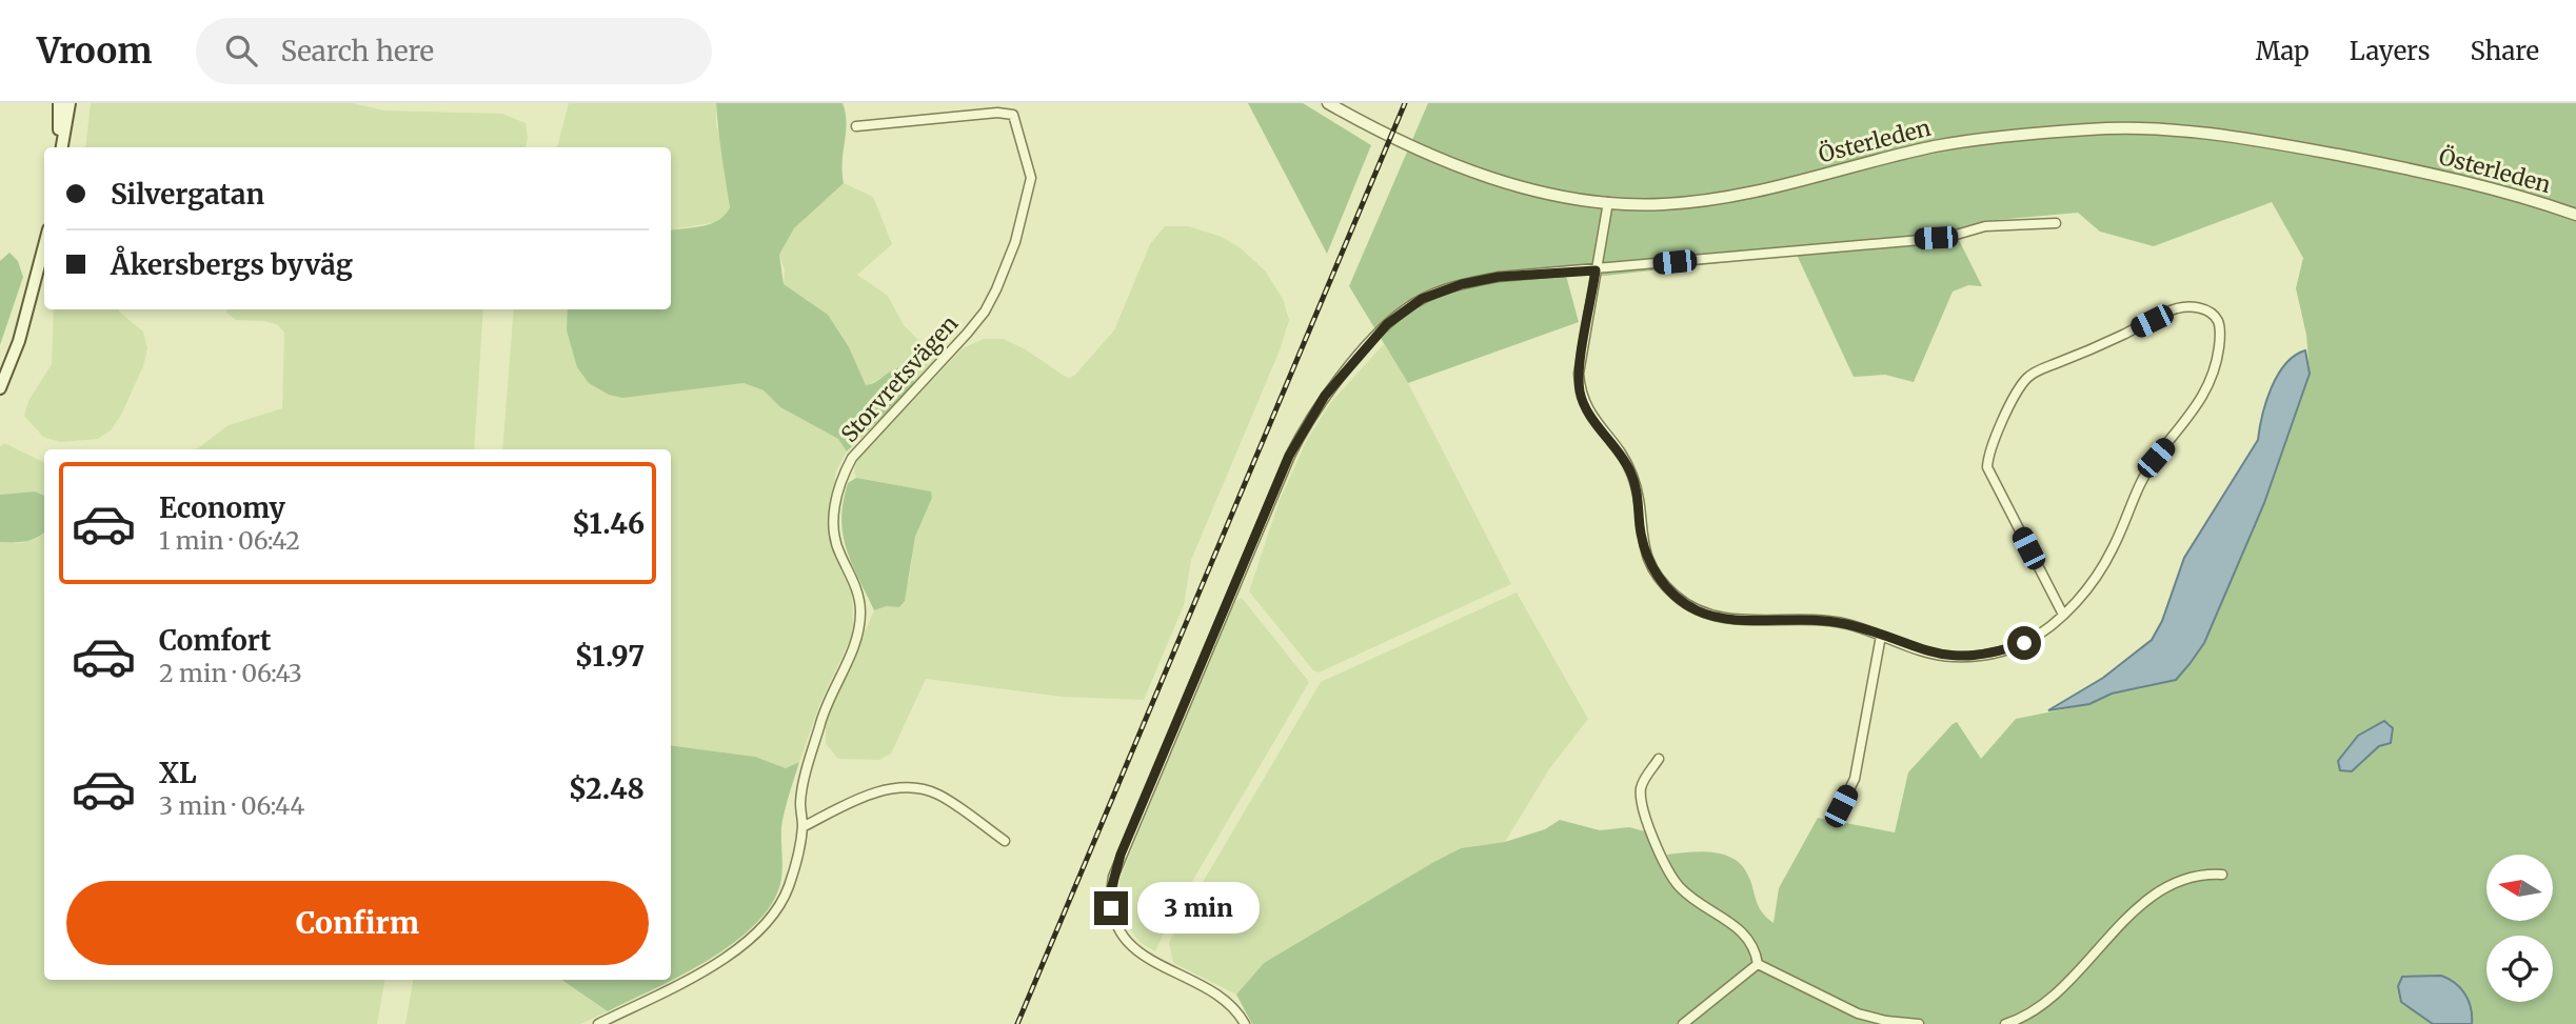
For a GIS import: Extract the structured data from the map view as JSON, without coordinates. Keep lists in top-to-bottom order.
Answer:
{
  "streets": {
    "street": ["Österleden", "Storvretsvägen"]
  },
  "north": "left",
  "page": {
    "header": "Vroom",
    "search": "Search here",
    "nav": ["Map", "Layers", "Share"],
    "banner": ["Silvergatan", "Åkersbergs byväg"],
    "list": [
      {
        "name": "Economy",
        "note": "1 min · 06:42",
        "value": "$1.46"
      },
      {
        "name": "Comfort",
        "note": "2 min · 06:43",
        "value": "$1.97"
      },
      {
        "name": "XL",
        "note": "3 min · 06:44",
        "value": "$2.48"
      }
    ],
    "buttons": "Confirm",
    "bubble": "3 min"
  }
}
